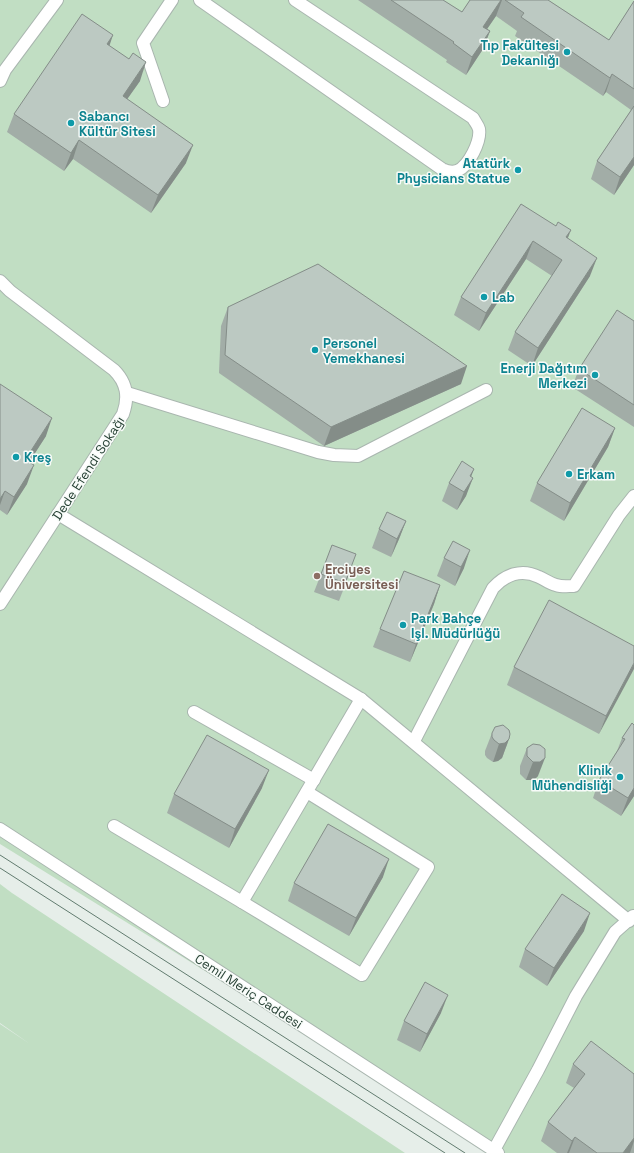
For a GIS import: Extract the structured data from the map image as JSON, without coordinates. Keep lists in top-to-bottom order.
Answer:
{
  "streets": {
    "street": ["Dede Efendi Sokağı", "Cemil Meriç Caddesi"]
  },
  "places": [
    "Tıp Fakültesi Dekanlığı",
    "Sabancı Kültür Sitesi",
    "Atatürk Physicians Statue",
    "Lab",
    "Personel Yemekhanesi",
    "Enerji Dağıtım Merkezi",
    "Kreş",
    "Erkam",
    "Erciyes Üniversitesi",
    "Park Bahçe Işl. Müdürlüğü",
    "Klinik Mühendisliği"
  ]
}
